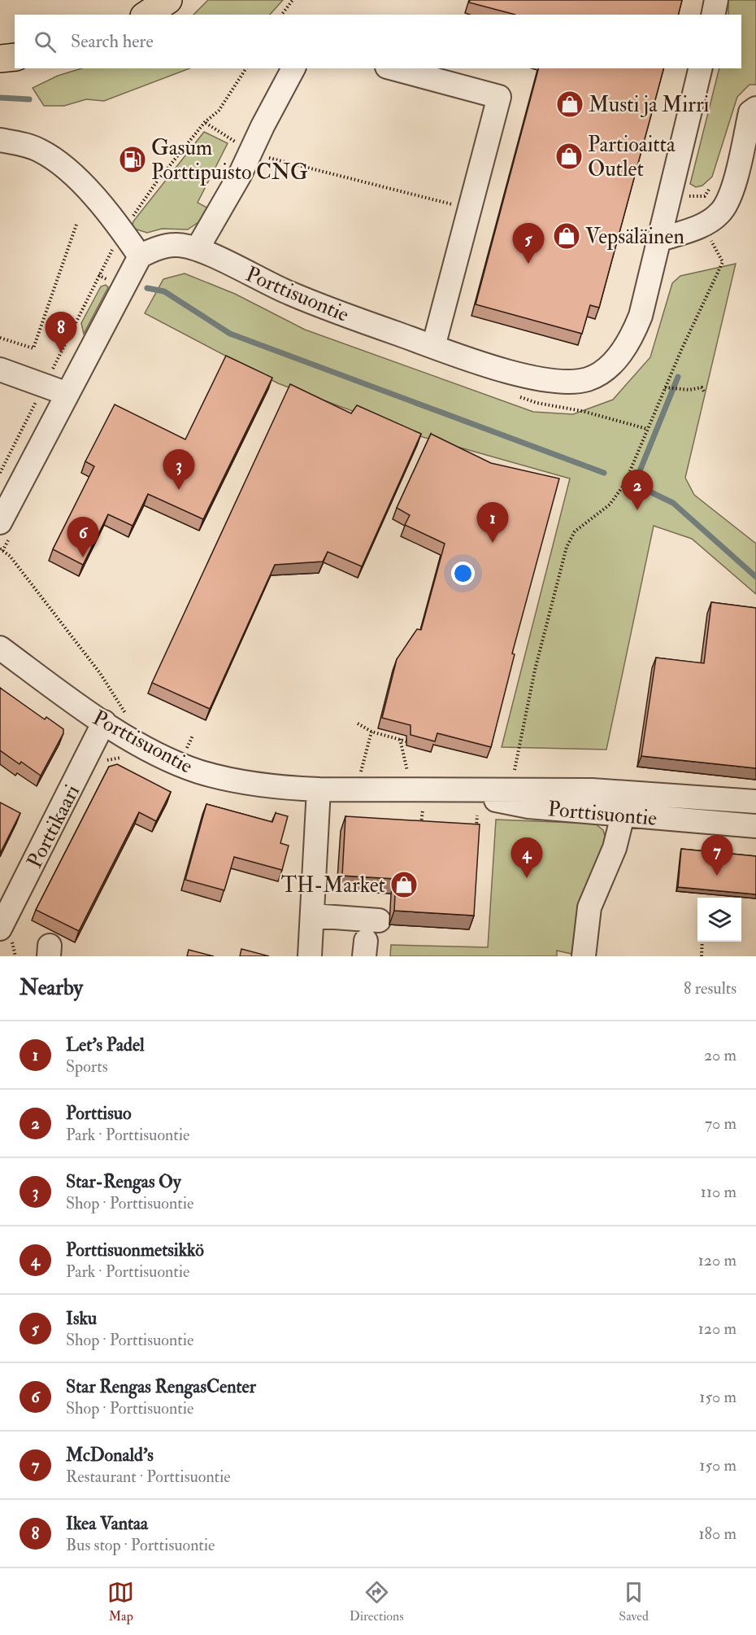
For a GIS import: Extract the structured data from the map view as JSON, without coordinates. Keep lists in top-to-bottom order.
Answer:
{
  "streets": {
    "street": ["Porttisuontie", "Porttikaari"]
  },
  "crossings": [
    ["Porttisuontie", "Porttikaari"]
  ],
  "places": {
    "shop": [
      "Musti ja Mirri",
      "Partioaitta Outlet",
      "Vepsäläinen",
      "TH-Market"
    ],
    "fuel station": ["Gasum Porttipuisto CNG"]
  },
  "page": {
    "search": "Search here",
    "pins": [
      "5",
      "8",
      "3",
      "2",
      "1",
      "6",
      "7",
      "4"
    ],
    "heading": ["Nearby", "8 results"],
    "list": [
      {
        "mark": "1",
        "name": "Let's Padel",
        "note": "Sports",
        "value": "20 m"
      },
      {
        "mark": "2",
        "name": "Porttisuo",
        "note": "Park · Porttisuontie",
        "value": "70 m"
      },
      {
        "mark": "3",
        "name": "Star-Rengas Oy",
        "note": "Shop · Porttisuontie",
        "value": "110 m"
      },
      {
        "mark": "4",
        "name": "Porttisuonmetsikkö",
        "note": "Park · Porttisuontie",
        "value": "120 m"
      },
      {
        "mark": "5",
        "name": "Isku",
        "note": "Shop · Porttisuontie",
        "value": "120 m"
      },
      {
        "mark": "6",
        "name": "Star Rengas RengasCenter",
        "note": "Shop · Porttisuontie",
        "value": "150 m"
      },
      {
        "mark": "7",
        "name": "McDonald's",
        "note": "Restaurant · Porttisuontie",
        "value": "150 m"
      },
      {
        "mark": "8",
        "name": "Ikea Vantaa",
        "note": "Bus stop · Porttisuontie",
        "value": "180 m"
      }
    ],
    "nav": ["Map", "Directions", "Saved"]
  }
}
